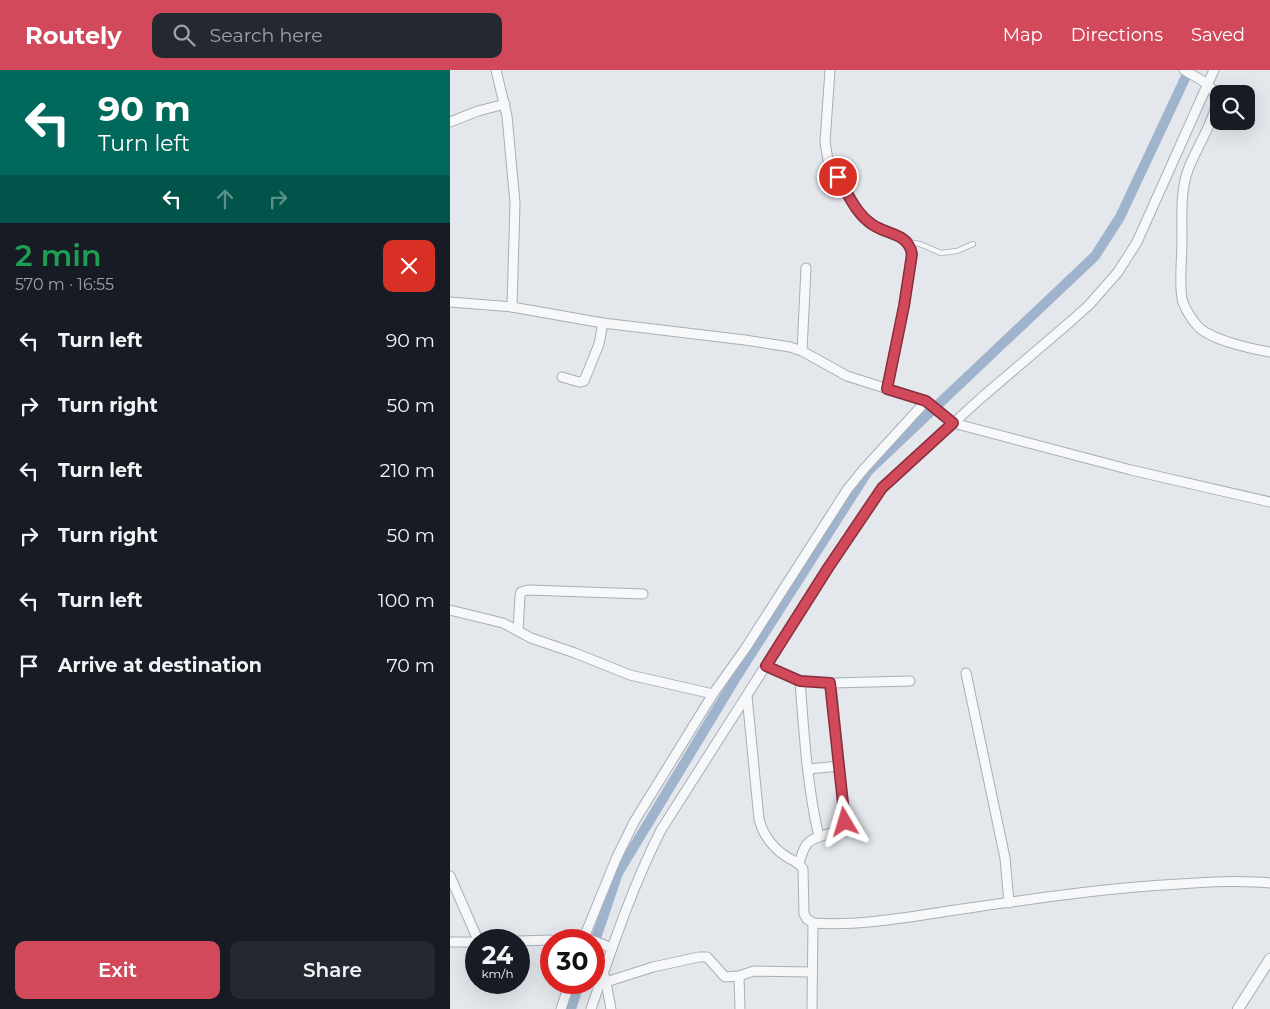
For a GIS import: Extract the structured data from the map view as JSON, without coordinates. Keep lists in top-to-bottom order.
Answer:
{
  "page": {
    "header": "Routely",
    "search": "Search here",
    "nav": ["Map", "Directions", "Saved"],
    "turn": ["90 m", "Turn left"],
    "heading": ["2 min", "570 m · 16:55"],
    "list": [
      {
        "name": "Turn left",
        "value": "90 m"
      },
      {
        "name": "Turn right",
        "value": "50 m"
      },
      {
        "name": "Turn left",
        "value": "210 m"
      },
      {
        "name": "Turn right",
        "value": "50 m"
      },
      {
        "name": "Turn left",
        "value": "100 m"
      },
      {
        "name": "Arrive at destination",
        "value": "70 m"
      }
    ],
    "speed": "24 km/h",
    "limit": "30",
    "buttons": ["Exit", "Share"]
  }
}
